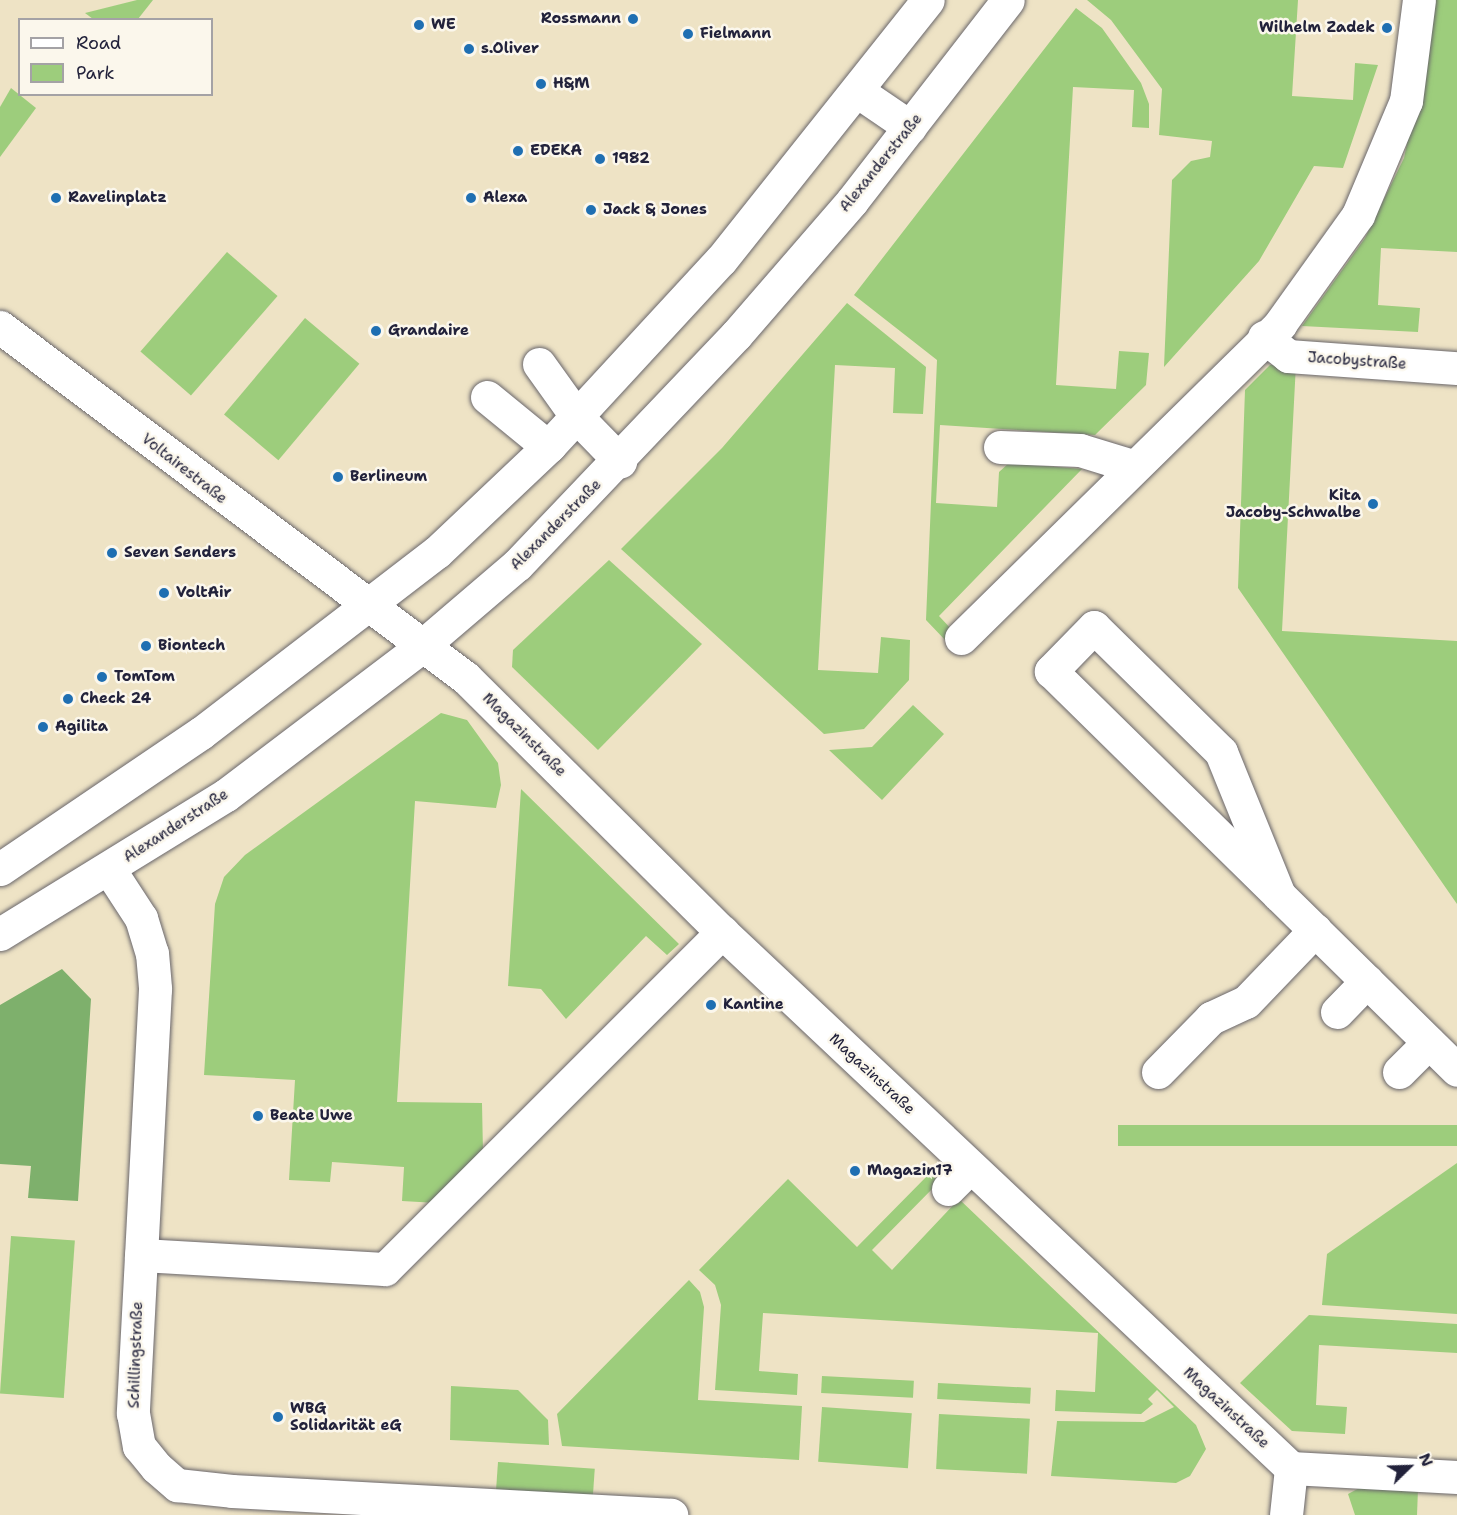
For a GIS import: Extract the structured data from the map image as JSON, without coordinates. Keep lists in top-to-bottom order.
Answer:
{
  "streets": {
    "street": [
      "Alexanderstraße",
      "Jacobystraße",
      "Voltairestraße",
      "Magazinstraße",
      "Schillingstraße"
    ]
  },
  "crossings": [
    ["Alexanderstraße", "Voltairestraße"],
    ["Alexanderstraße", "Magazinstraße"],
    ["Alexanderstraße", "Schillingstraße"],
    ["Voltairestraße", "Magazinstraße"]
  ],
  "places": [
    "Rossmann",
    "WE",
    "Wilhelm Zadek",
    "Fielmann",
    "s.Oliver",
    "H&M",
    "EDEKA",
    "1982",
    "Ravelinplatz",
    "Alexa",
    "Jack & Jones",
    "Grandaire",
    "Berlineum",
    "Kita Jacoby-Schwalbe",
    "Seven Senders",
    "VoltAir",
    "Biontech",
    "TomTom",
    "Check 24",
    "Agilita",
    "Kantine",
    "Beate Uwe",
    "Magazin17",
    "WBG Solidarität eG"
  ],
  "legend": ["Road", "Park"],
  "north": "top right"
}
